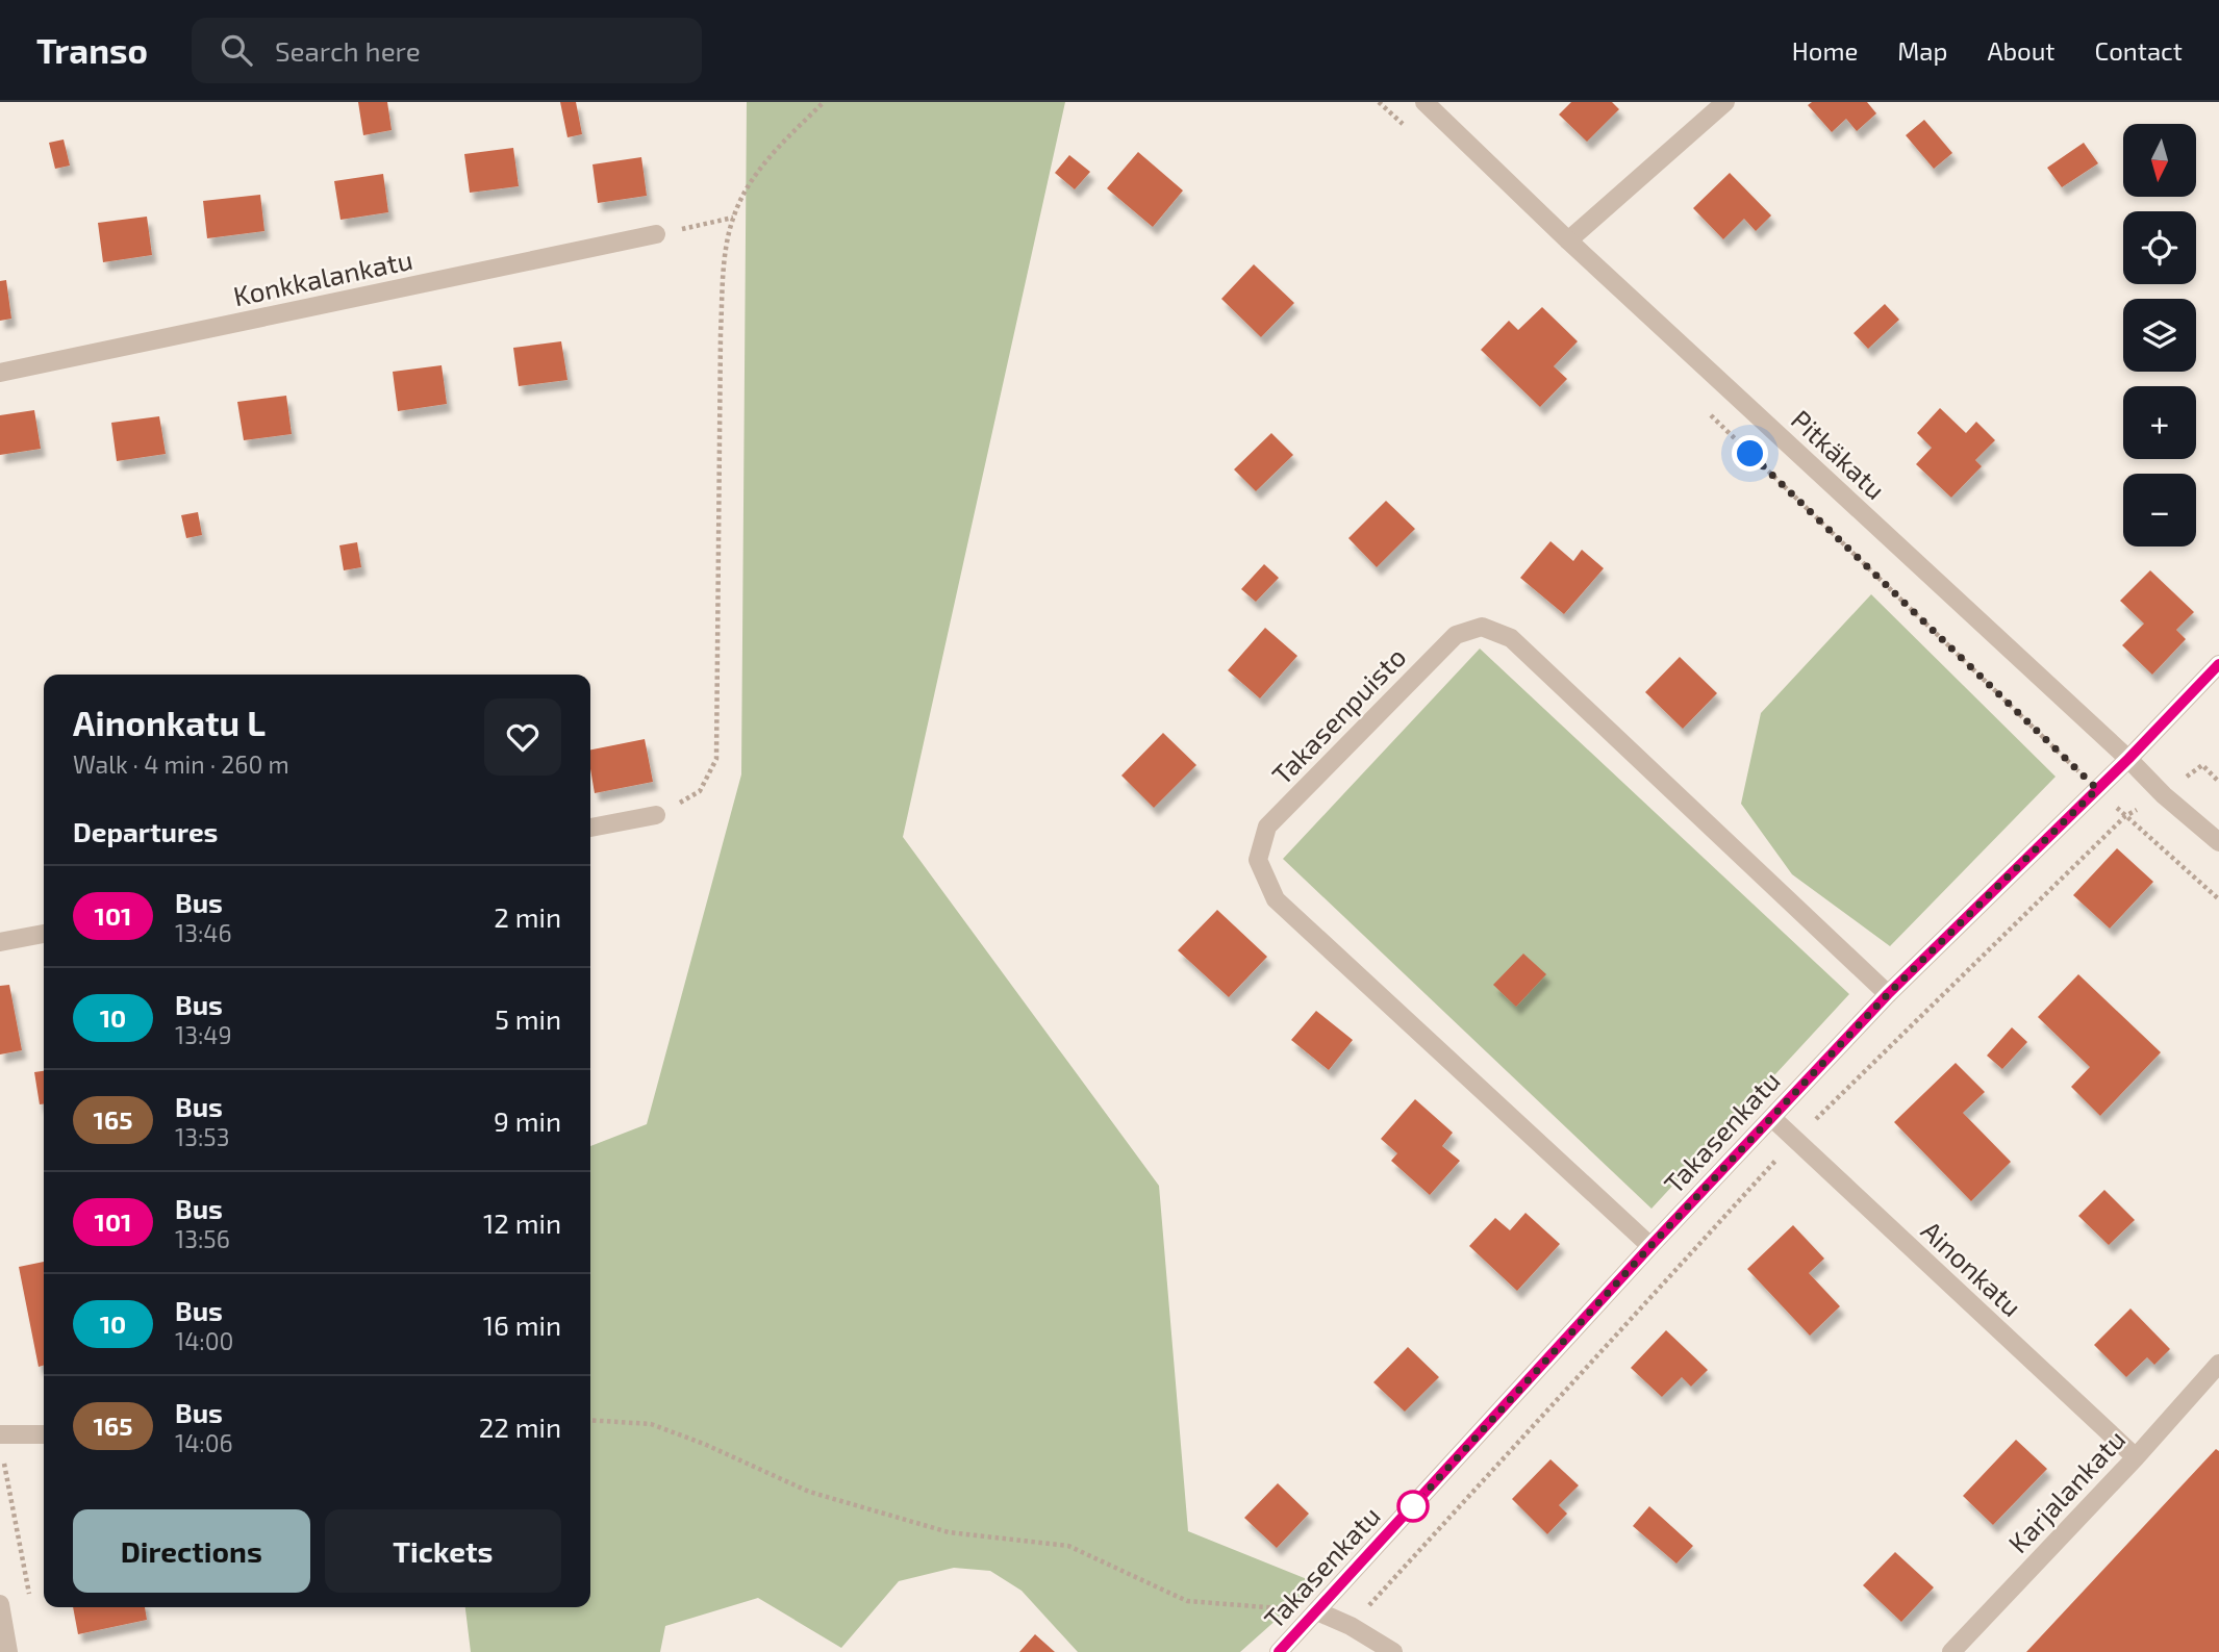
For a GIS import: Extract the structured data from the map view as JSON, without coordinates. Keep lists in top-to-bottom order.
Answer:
{
  "streets": {
    "street": [
      "Konkkalankatu",
      "Pitkäkatu",
      "Takasenpuisto",
      "Takasenkatu",
      "Ainonkatu",
      "Karjalankatu"
    ]
  },
  "crossings": [
    ["Pitkäkatu", "Takasenkatu"],
    ["Takasenpuisto", "Takasenkatu"],
    ["Takasenkatu", "Ainonkatu"],
    ["Ainonkatu", "Karjalankatu"]
  ],
  "lines": ["bus line 101"],
  "north": "bottom",
  "page": {
    "header": "Transo",
    "search": "Search here",
    "nav": [
      "Home",
      "Map",
      "About",
      "Contact"
    ],
    "map_buttons": ["+", "−"],
    "heading": [
      ["Ainonkatu L", "Walk · 4 min · 260 m"],
      "Departures"
    ],
    "list": [
      {
        "mark": "101",
        "name": "Bus",
        "note": "13:46",
        "value": "2 min"
      },
      {
        "mark": "10",
        "name": "Bus",
        "note": "13:49",
        "value": "5 min"
      },
      {
        "mark": "165",
        "name": "Bus",
        "note": "13:53",
        "value": "9 min"
      },
      {
        "mark": "101",
        "name": "Bus",
        "note": "13:56",
        "value": "12 min"
      },
      {
        "mark": "10",
        "name": "Bus",
        "note": "14:00",
        "value": "16 min"
      },
      {
        "mark": "165",
        "name": "Bus",
        "note": "14:06",
        "value": "22 min"
      }
    ],
    "buttons": ["Directions", "Tickets"]
  }
}
